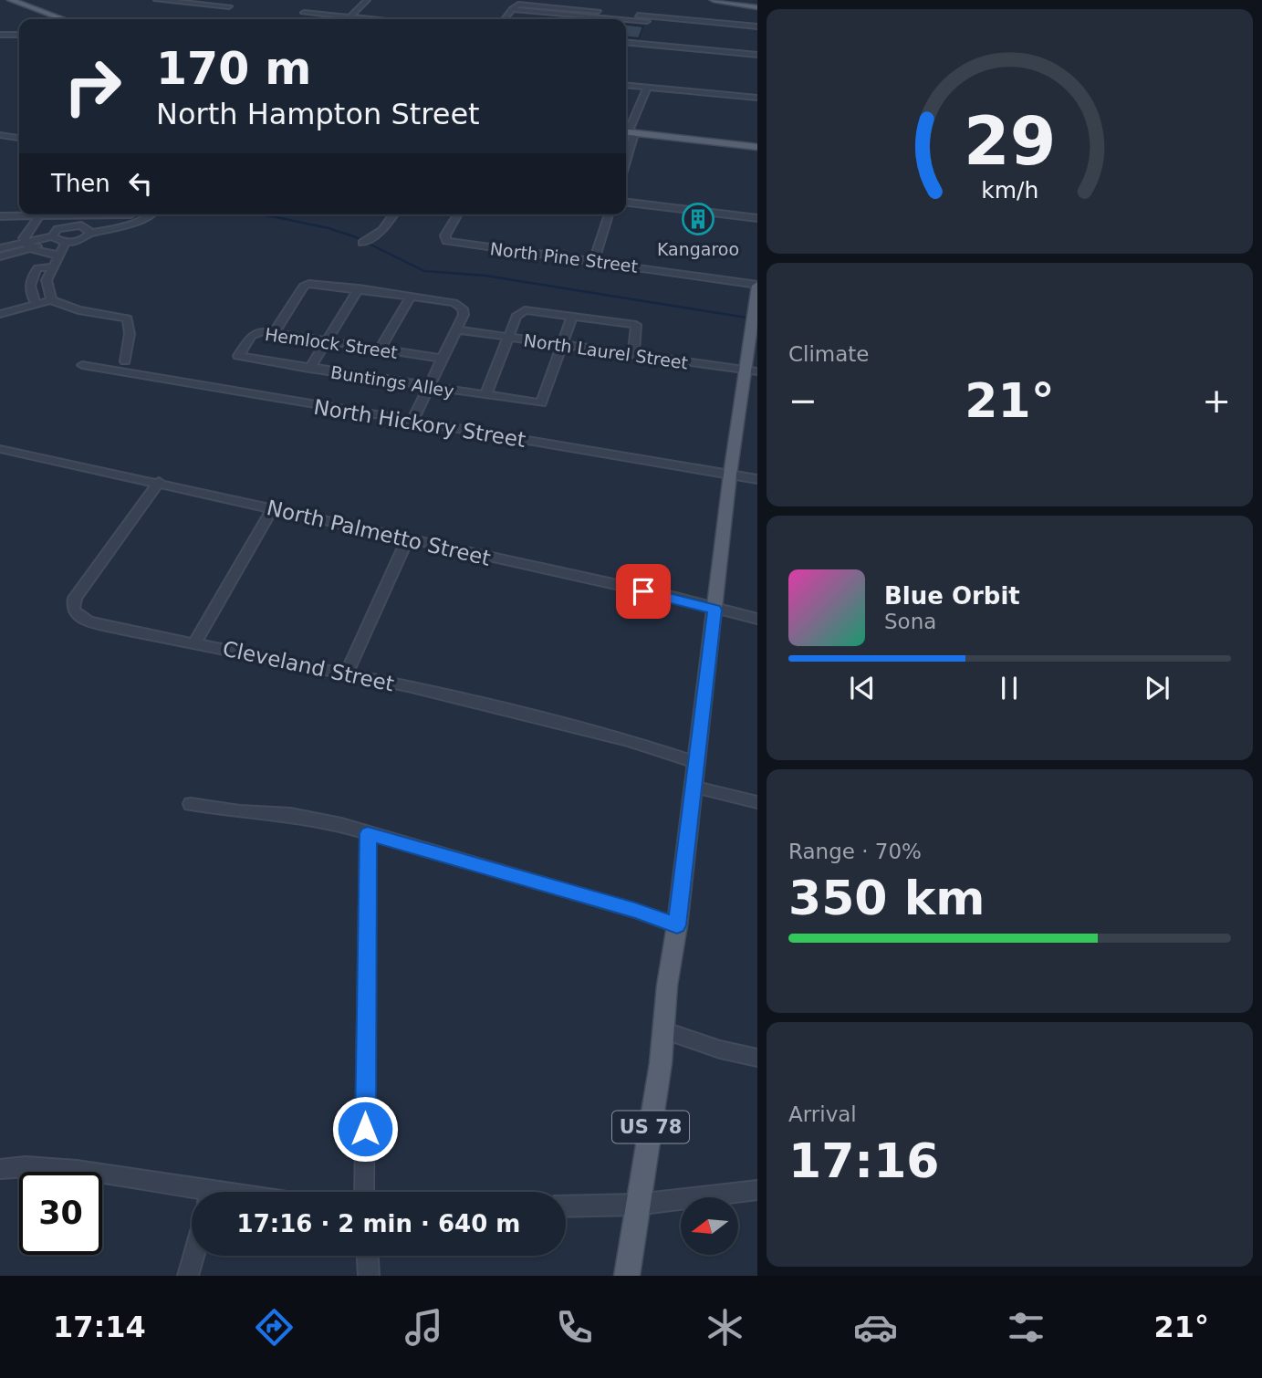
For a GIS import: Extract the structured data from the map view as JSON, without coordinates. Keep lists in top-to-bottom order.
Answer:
{
  "streets": {
    "main road": ["US 78"],
    "street": [
      "North Pine Street",
      "Hemlock Street",
      "North Laurel Street",
      "Buntings Alley",
      "North Hickory Street",
      "North Palmetto Street",
      "Cleveland Street"
    ]
  },
  "crossings": [
    ["North Pine Street", "US 78"],
    ["Hemlock Street", "Buntings Alley"],
    ["North Laurel Street", "Buntings Alley"],
    ["North Laurel Street", "US 78"],
    ["North Hickory Street", "US 78"],
    ["North Palmetto Street", "Cleveland Street"],
    ["North Palmetto Street", "US 78"],
    ["Cleveland Street", "US 78"]
  ],
  "places": {
    "building": ["Kangaroo"]
  },
  "north": "left",
  "page": {
    "turn": ["170 m", "North Hampton Street"],
    "then": "Then",
    "tile": [
      "Climate",
      ["Range · 70%", "350 km"],
      ["Arrival", "17:16"]
    ],
    "heat": ["−", "21°", "+"],
    "song": ["Blue Orbit", "Sona"],
    "limit": "30",
    "trip": "17:16 · 2 min · 640 m",
    "tabs": ["17:14", "21°"],
    "gauge": ["29", "km/h"]
  }
}
